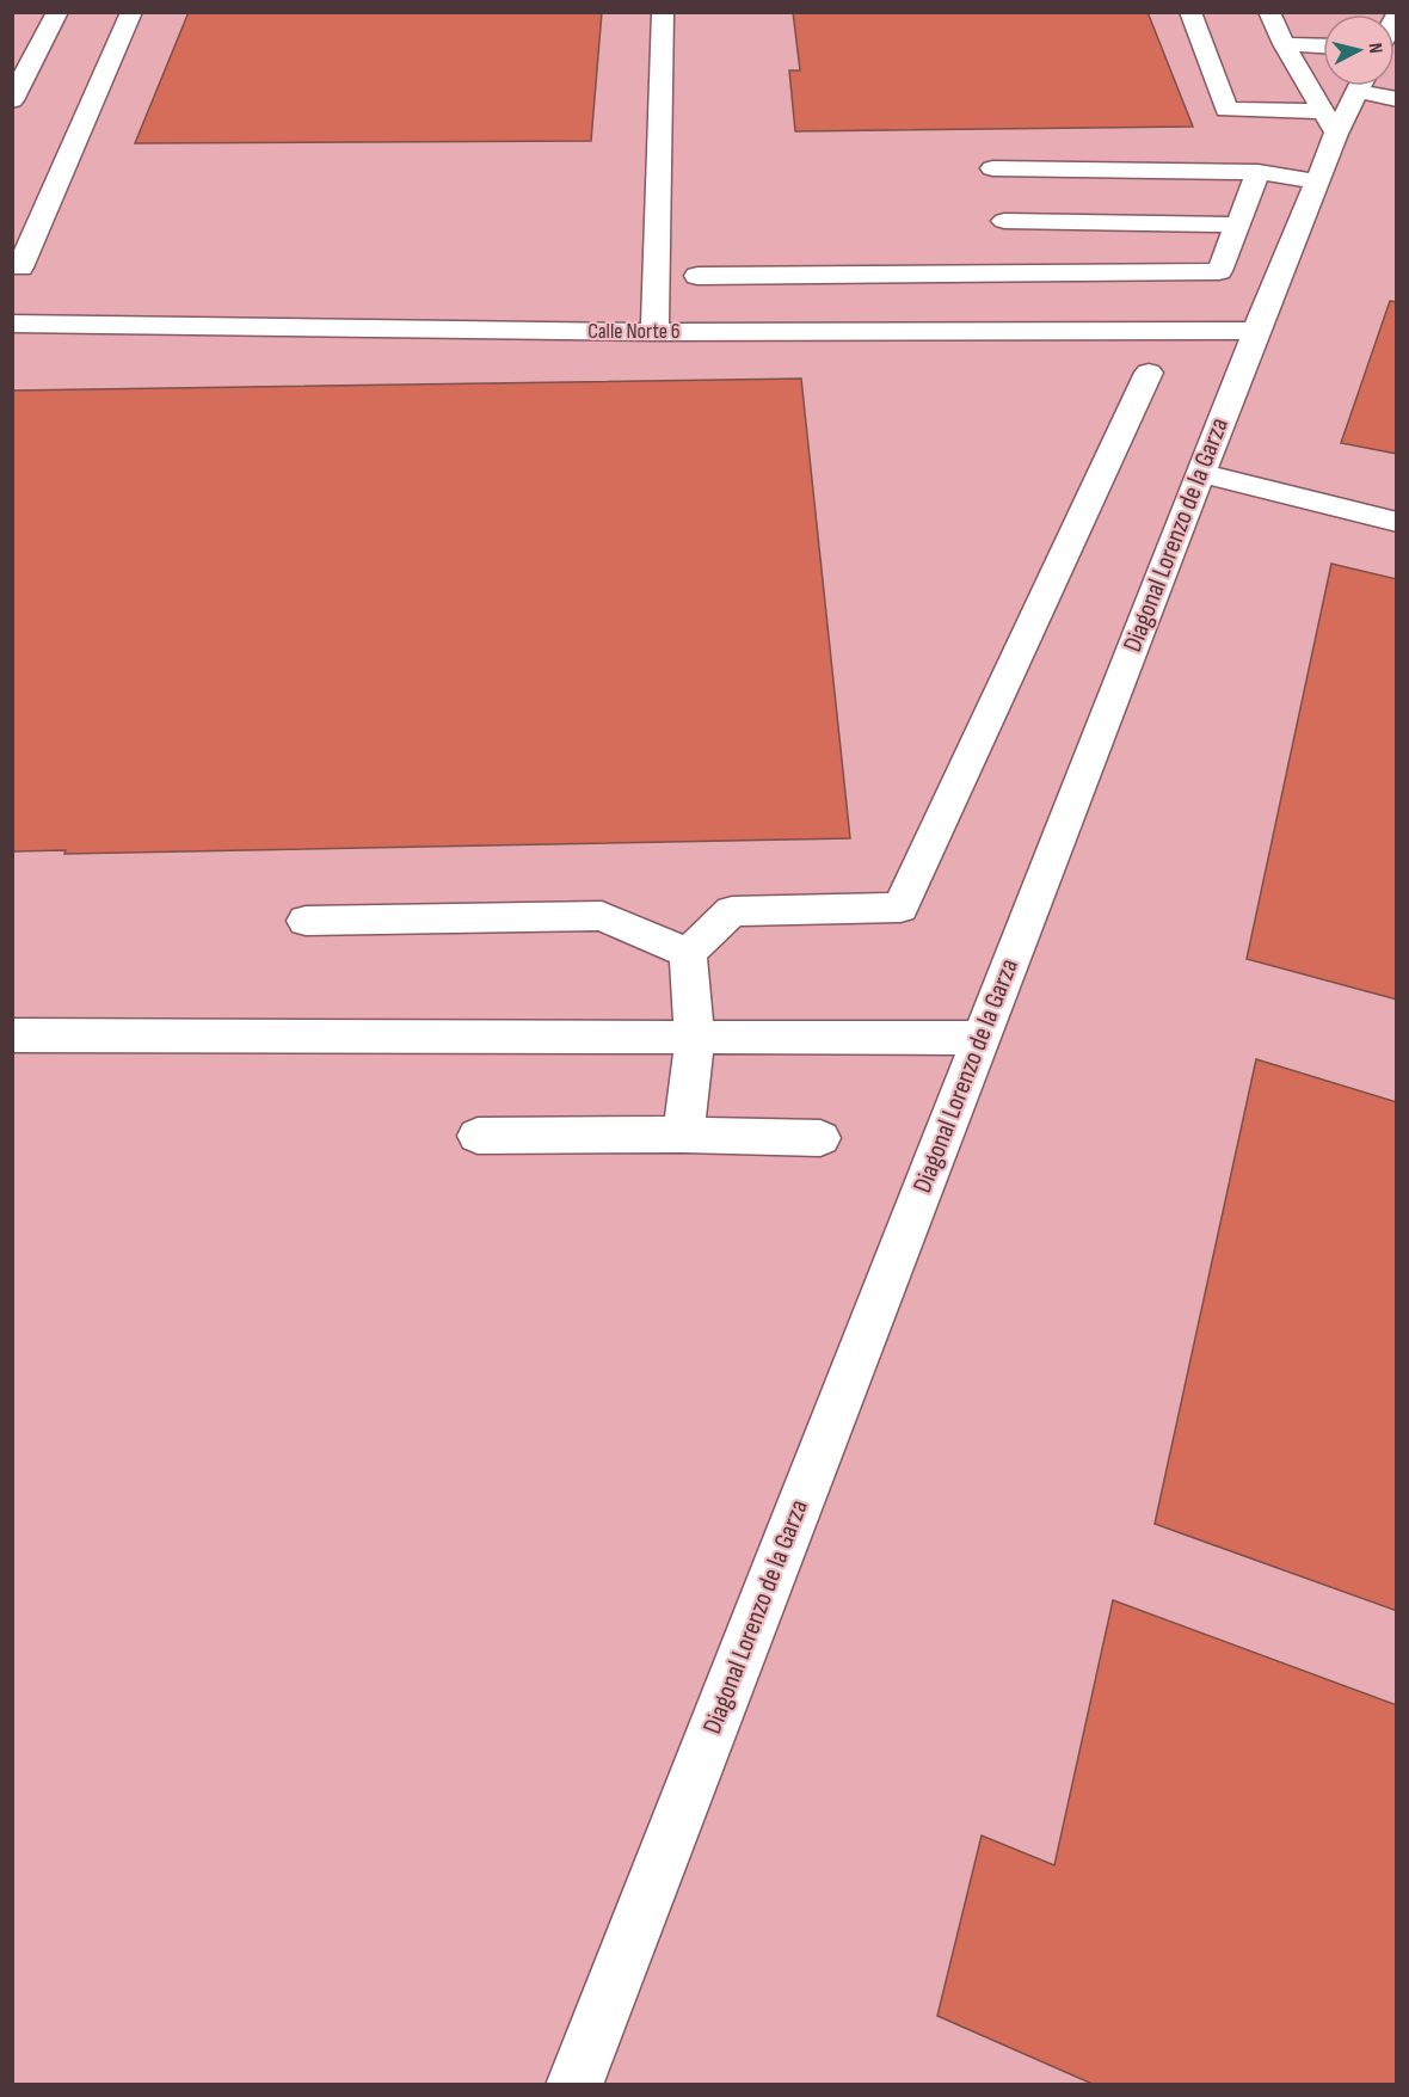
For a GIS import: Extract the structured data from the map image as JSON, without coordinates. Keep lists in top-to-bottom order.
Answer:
{
  "streets": {
    "street": ["Calle Norte 6", "Diagonal Lorenzo de la Garza"]
  },
  "crossings": [
    ["Calle Norte 6", "Diagonal Lorenzo de la Garza"]
  ],
  "north": "right"
}
